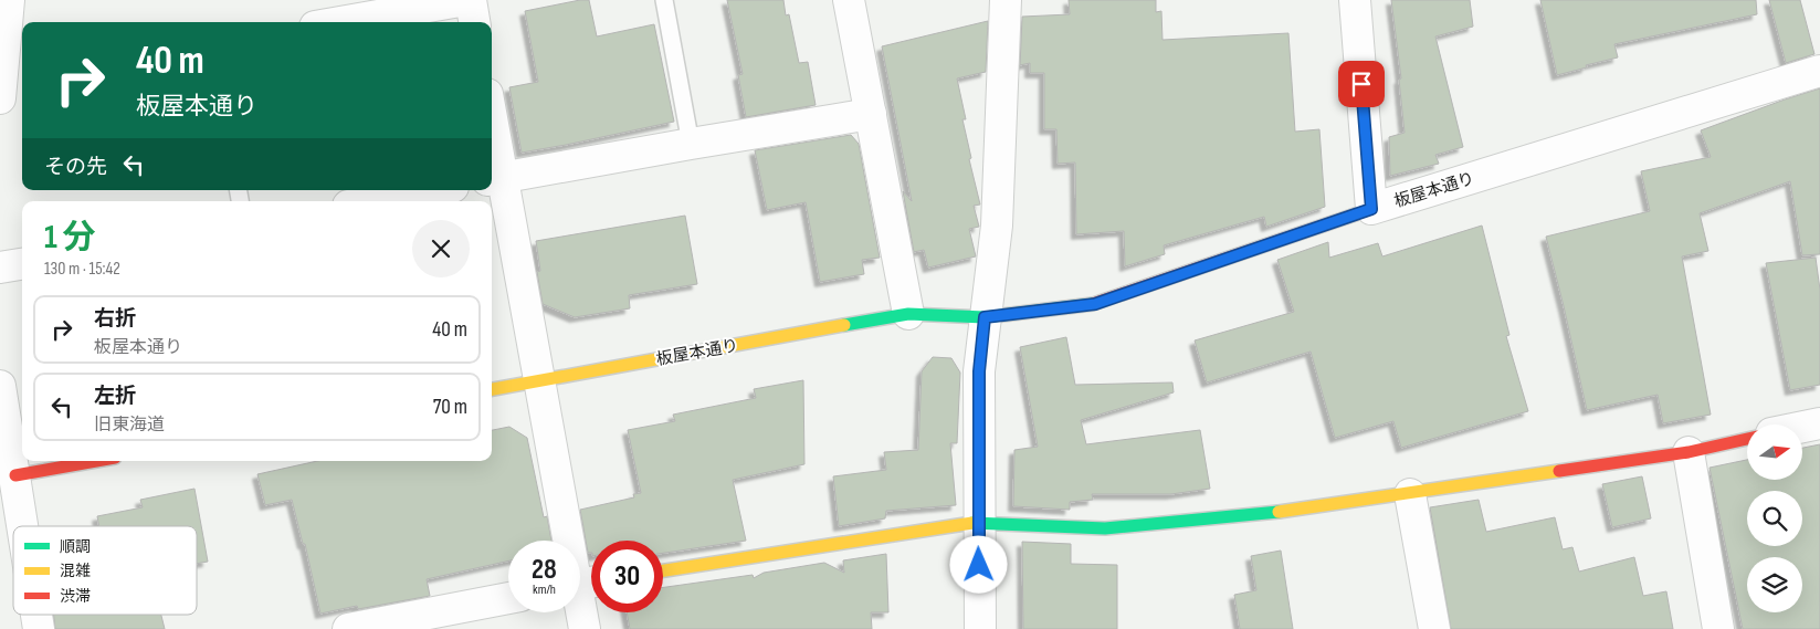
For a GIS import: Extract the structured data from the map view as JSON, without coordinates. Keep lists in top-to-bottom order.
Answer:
{
  "streets": {
    "street": ["板屋本通り"]
  },
  "legend": ["順調", "混雑", "渋滞"],
  "north": "right",
  "page": {
    "turn": ["40 m", "板屋本通り"],
    "then": "その先",
    "heading": ["1 分", "130 m · 15:42"],
    "list": [
      {
        "name": "右折",
        "note": "板屋本通り",
        "value": "40 m"
      },
      {
        "name": "左折",
        "note": "旧東海道",
        "value": "70 m"
      }
    ],
    "speed": "28 km/h",
    "limit": "30"
  }
}
